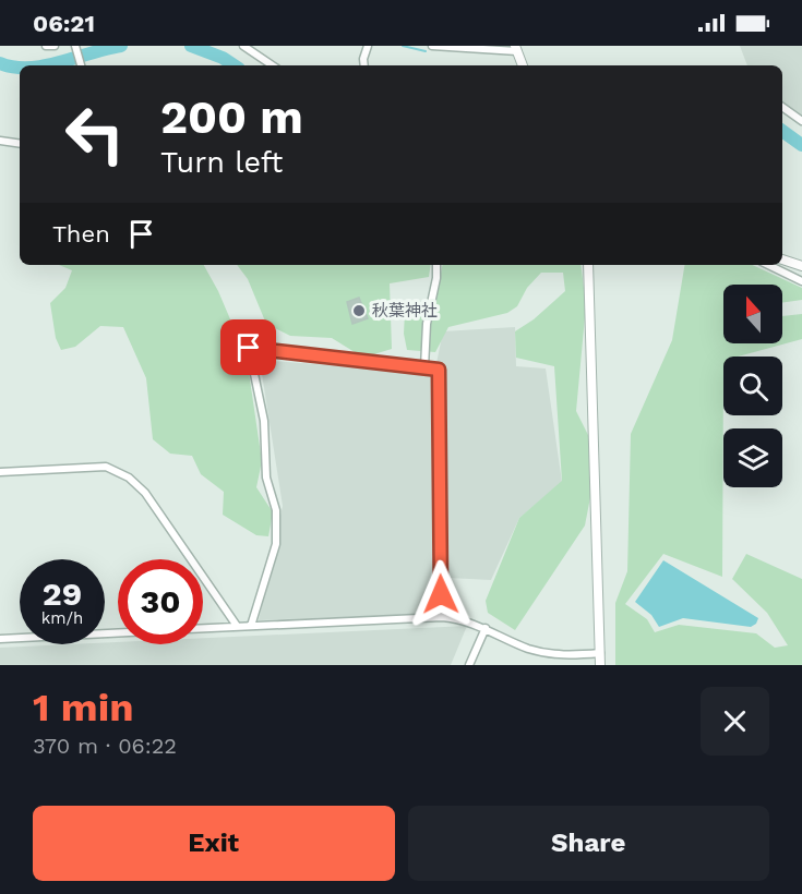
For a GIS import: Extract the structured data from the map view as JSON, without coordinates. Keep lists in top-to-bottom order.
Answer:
{
  "places": ["秋葉神社"],
  "north": "top",
  "page": {
    "status": "06:21",
    "turn": ["200 m", "Turn left"],
    "then": "Then",
    "speed": "29 km/h",
    "limit": "30",
    "heading": ["1 min", "370 m · 06:22"],
    "buttons": ["Exit", "Share"]
  }
}
